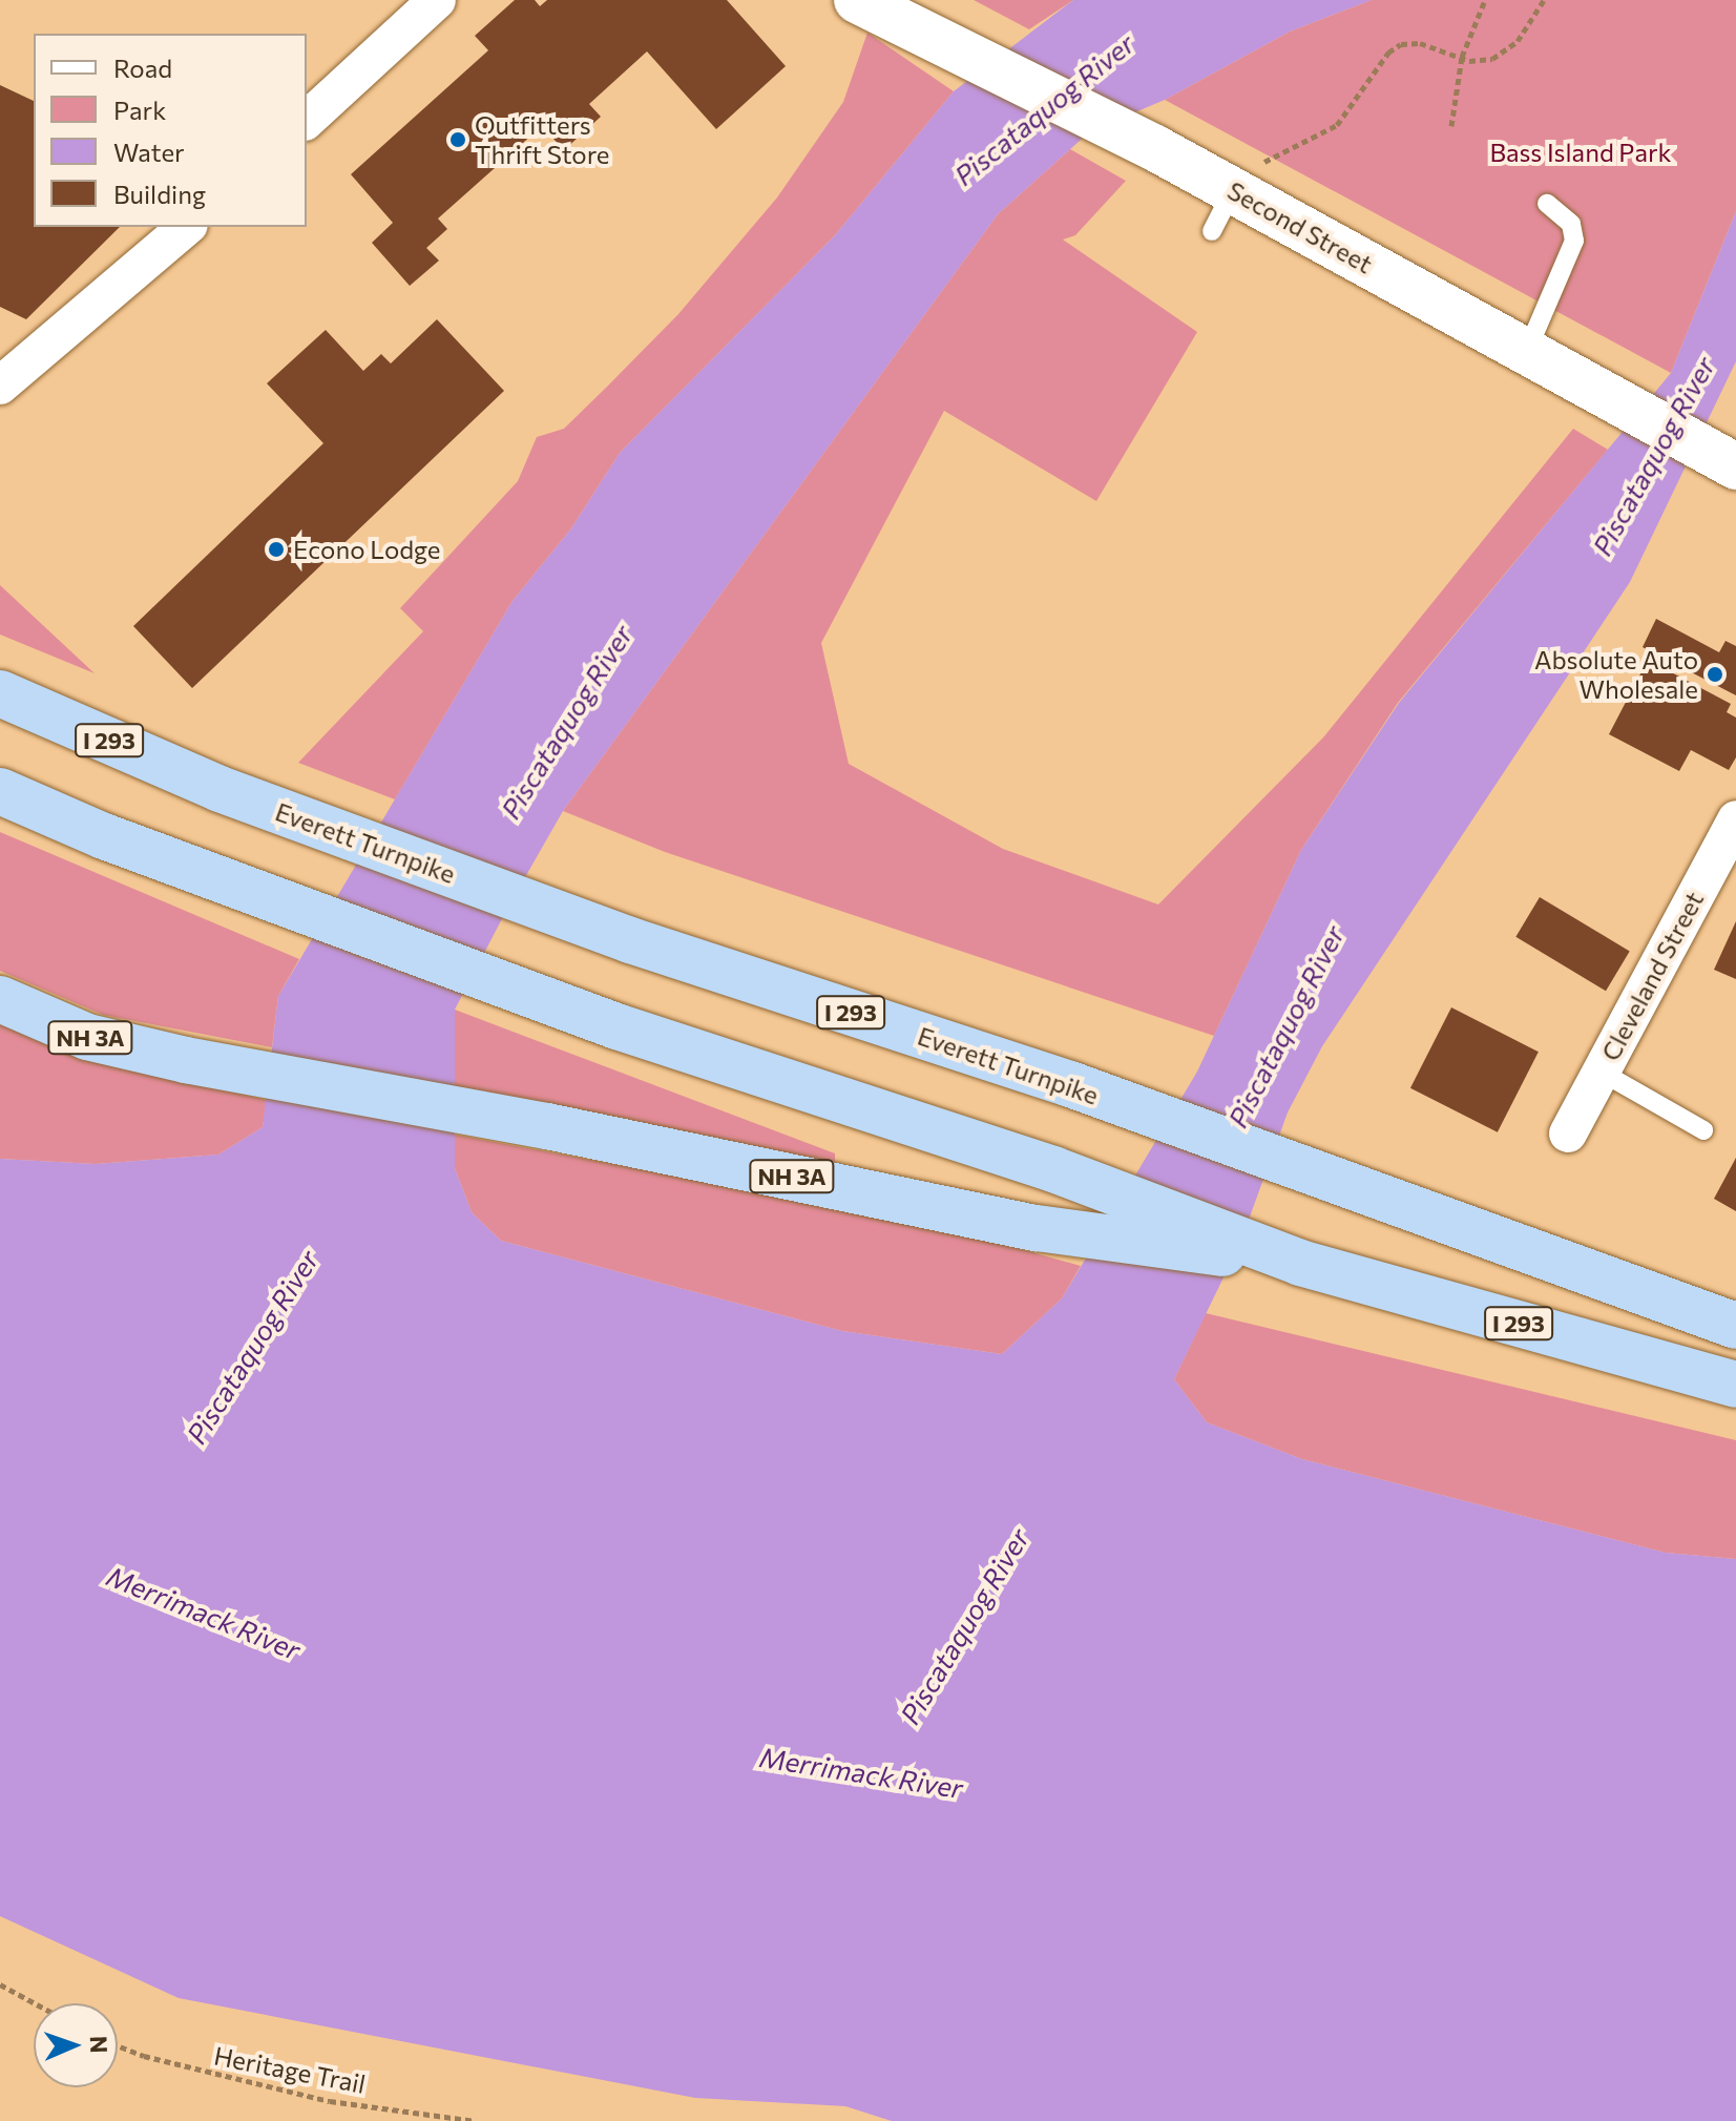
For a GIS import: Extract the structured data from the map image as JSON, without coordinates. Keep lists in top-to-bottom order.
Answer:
{
  "streets": {
    "highway": ["I 293", "Everett Turnpike", "NH 3A"],
    "main road": ["Second Street"],
    "street": ["Cleveland Street"],
    "path": ["Heritage Trail"]
  },
  "crossings": [
    ["I 293", "NH 3A"]
  ],
  "water": ["Piscataquog River", "Merrimack River"],
  "parks": ["Bass Island Park"],
  "places": ["Outfitters Thrift Store", "Econo Lodge", "Absolute Auto Wholesale"],
  "legend": [
    "Road",
    "Park",
    "Water",
    "Building"
  ],
  "north": "right"
}
